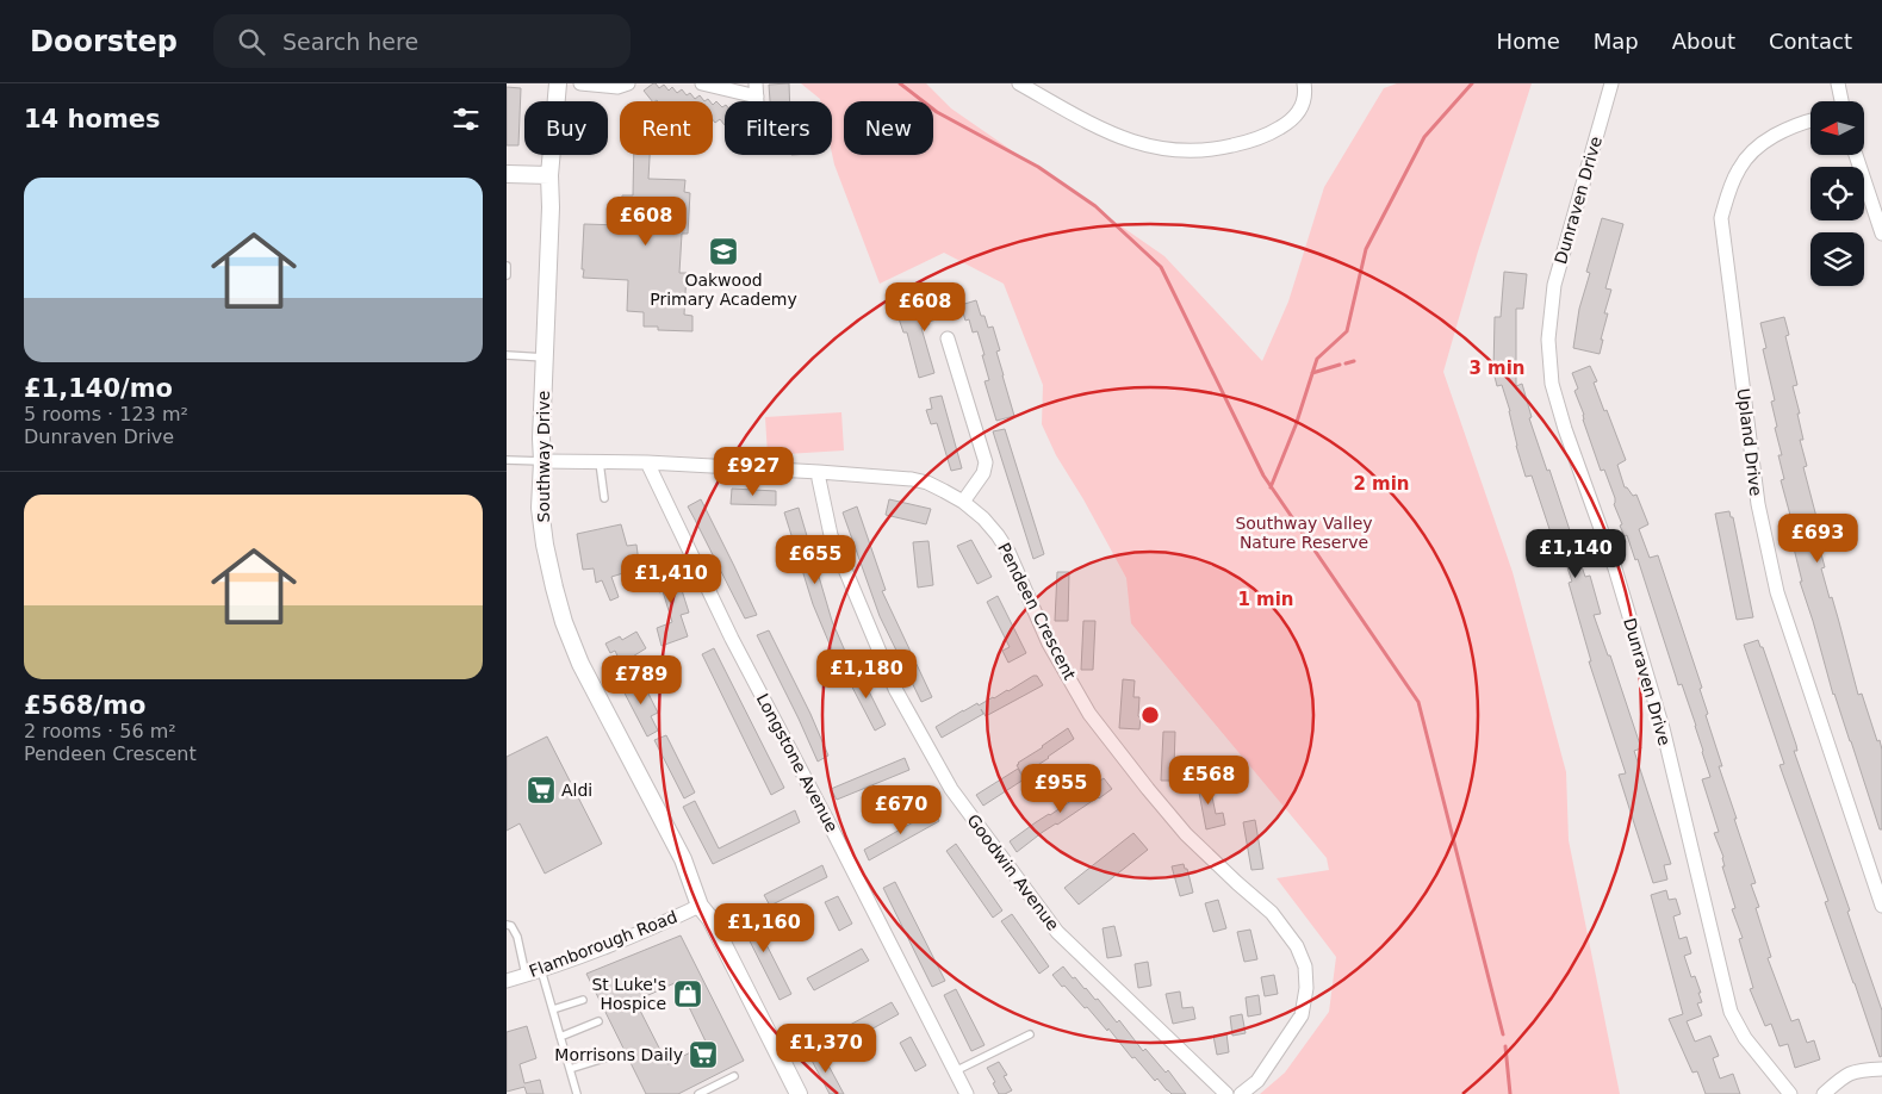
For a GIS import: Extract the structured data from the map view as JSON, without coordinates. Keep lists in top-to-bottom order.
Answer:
{
  "streets": {
    "street": [
      "Dunraven Drive",
      "Upland Drive",
      "Southway Drive",
      "Pendeen Crescent",
      "Longstone Avenue",
      "Goodwin Avenue",
      "Flamborough Road"
    ]
  },
  "crossings": [
    ["Southway Drive", "Pendeen Crescent"],
    ["Southway Drive", "Flamborough Road"],
    ["Pendeen Crescent", "Longstone Avenue"],
    ["Pendeen Crescent", "Goodwin Avenue"]
  ],
  "parks": ["Southway Valley Nature Reserve"],
  "places": {
    "school or university": ["Oakwood Primary Academy"],
    "supermarket": ["Aldi", "Morrisons Daily"],
    "shop": ["St Luke's Hospice"]
  },
  "north": "left",
  "page": {
    "header": "Doorstep",
    "search": "Search here",
    "nav": [
      "Home",
      "Map",
      "About",
      "Contact"
    ],
    "heading": "14 homes",
    "chip": [
      "Buy",
      "Rent",
      "Filters",
      "New"
    ],
    "list": [
      {
        "name": "£1,140/mo",
        "note": "5 rooms · 123 m² · Dunraven Drive"
      },
      {
        "name": "£568/mo",
        "note": "2 rooms · 56 m² · Pendeen Crescent"
      }
    ],
    "price": [
      "£608",
      "£608",
      "£927",
      "£693",
      "£1,140",
      "£655",
      "£1,410",
      "£1,180",
      "£789",
      "£568",
      "£955",
      "£670",
      "£1,160",
      "£1,370"
    ]
  },
  "rings": ["3 min", "2 min", "1 min"]
}
